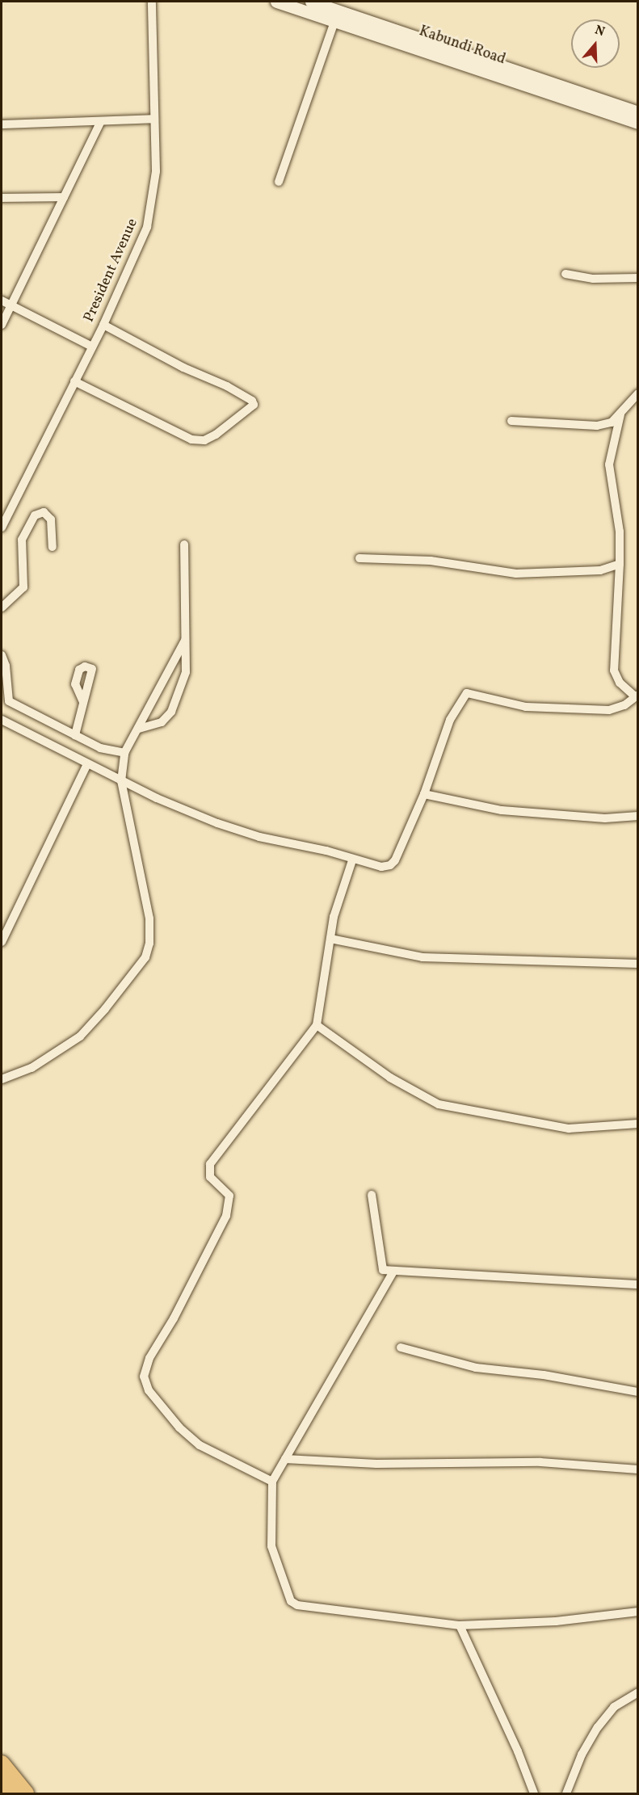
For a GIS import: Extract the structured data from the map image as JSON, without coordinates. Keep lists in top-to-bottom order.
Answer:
{
  "streets": {
    "street": ["Kabundi Road", "President Avenue"]
  },
  "north": "top"
}
